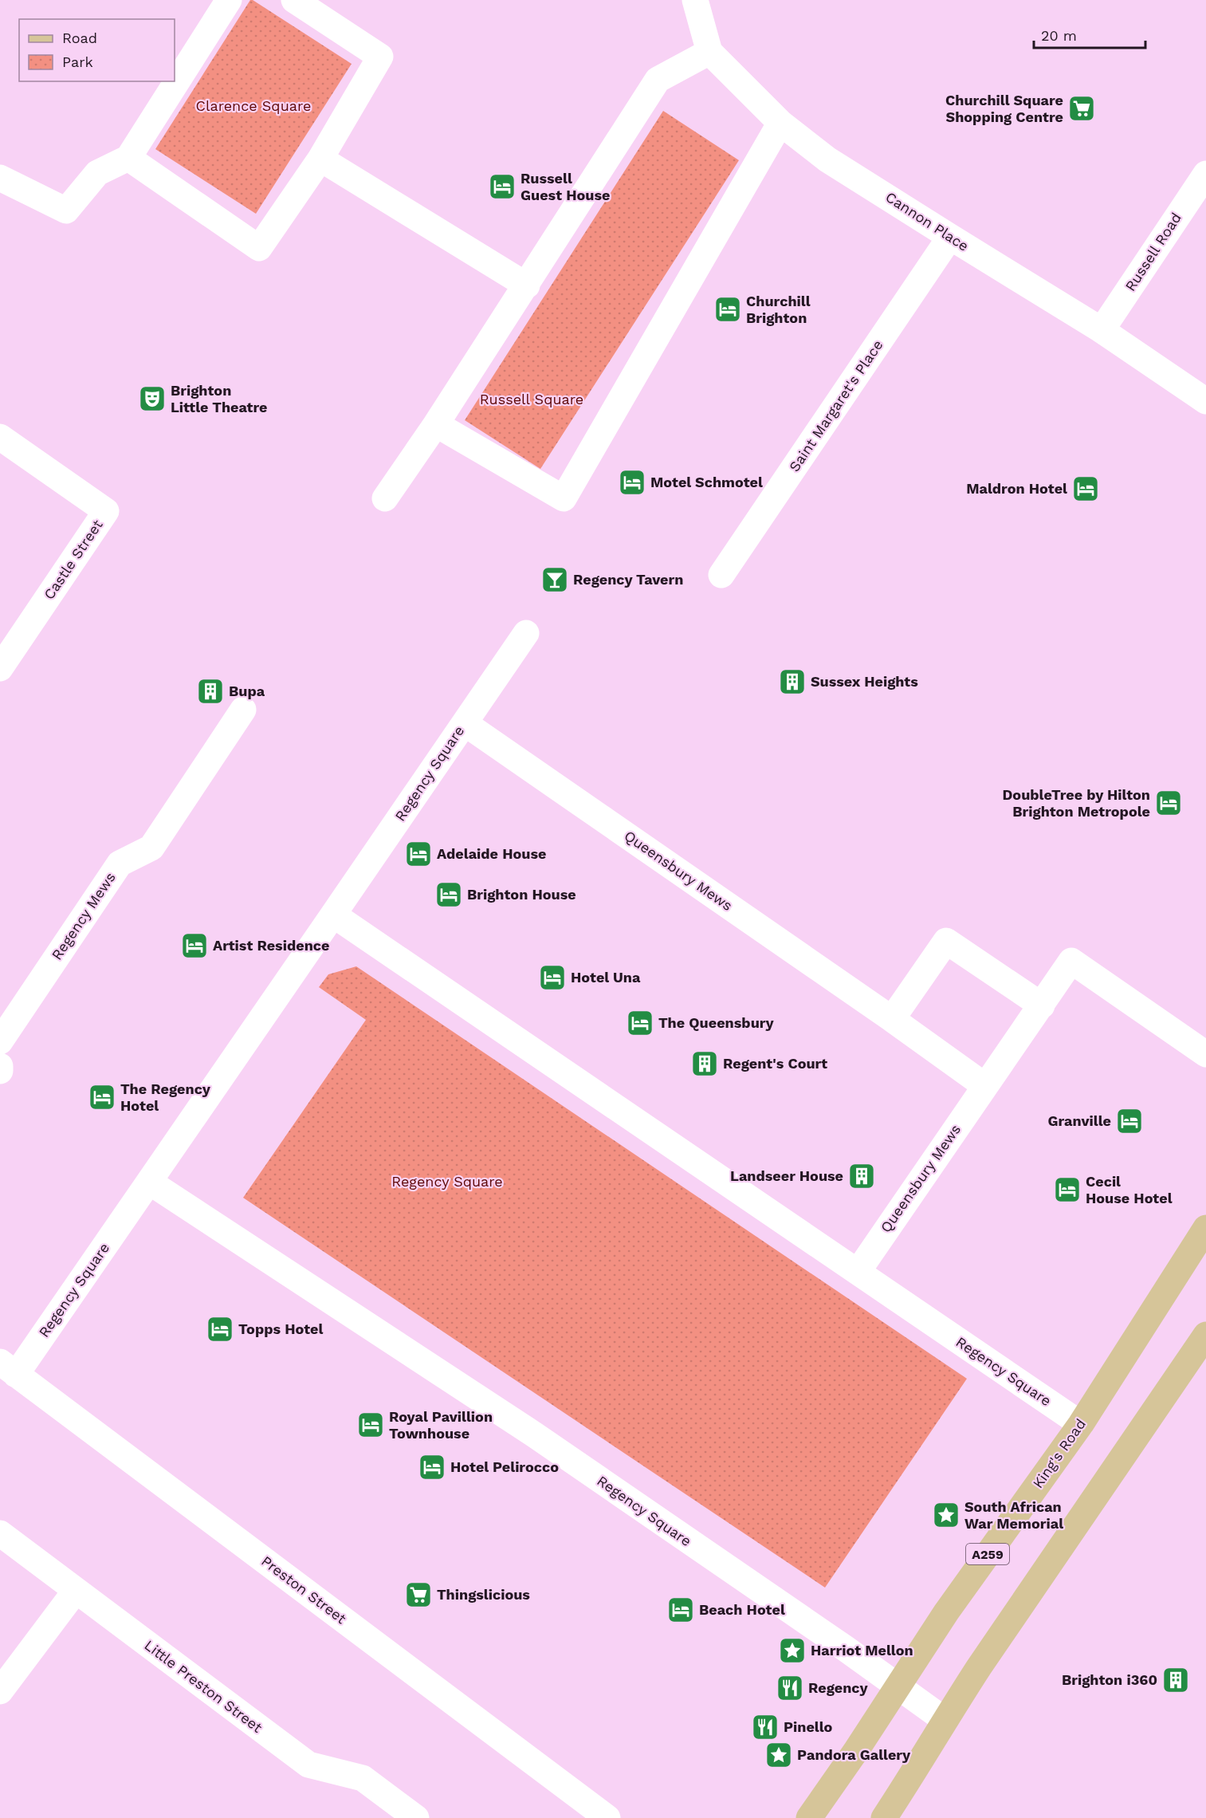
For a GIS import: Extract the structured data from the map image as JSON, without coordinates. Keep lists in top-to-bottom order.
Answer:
{
  "streets": {
    "main road": ["King's Road", "A259"],
    "street": [
      "Cannon Place",
      "Russell Road",
      "Saint Margaret's Place",
      "Castle Street",
      "Regency Square",
      "Queensbury Mews",
      "Regency Mews",
      "Preston Street",
      "Little Preston Street"
    ]
  },
  "crossings": [
    ["Cannon Place", "Russell Road"],
    ["Cannon Place", "Saint Margaret's Place"],
    ["Regency Square", "Queensbury Mews"],
    ["Regency Square", "King's Road"],
    ["Regency Square", "Preston Street"]
  ],
  "parks": ["Clarence Square", "Russell Square", "Regency Square"],
  "places": {
    "supermarket": ["Churchill Square Shopping Centre", "Thingslicious"],
    "hotel": [
      "Russell Guest House",
      "Churchill Brighton",
      "Motel Schmotel",
      "Maldron Hotel",
      "DoubleTree by Hilton Brighton Metropole",
      "Adelaide House",
      "Brighton House",
      "Artist Residence",
      "Hotel Una",
      "The Queensbury",
      "The Regency Hotel",
      "Granville",
      "Cecil House Hotel",
      "Topps Hotel",
      "Royal Pavillion Townhouse",
      "Hotel Pelirocco",
      "Beach Hotel"
    ],
    "theatre": ["Brighton Little Theatre"],
    "bar": ["Regency Tavern"],
    "building": [
      "Sussex Heights",
      "Bupa",
      "Regent's Court",
      "Landseer House",
      "Brighton i360"
    ],
    "place": ["South African War Memorial", "Harriot Mellon", "Pandora Gallery"],
    "restaurant": ["Regency", "Pinello"]
  },
  "legend": ["Road", "Park"],
  "scale_bar": "20 m"
}
